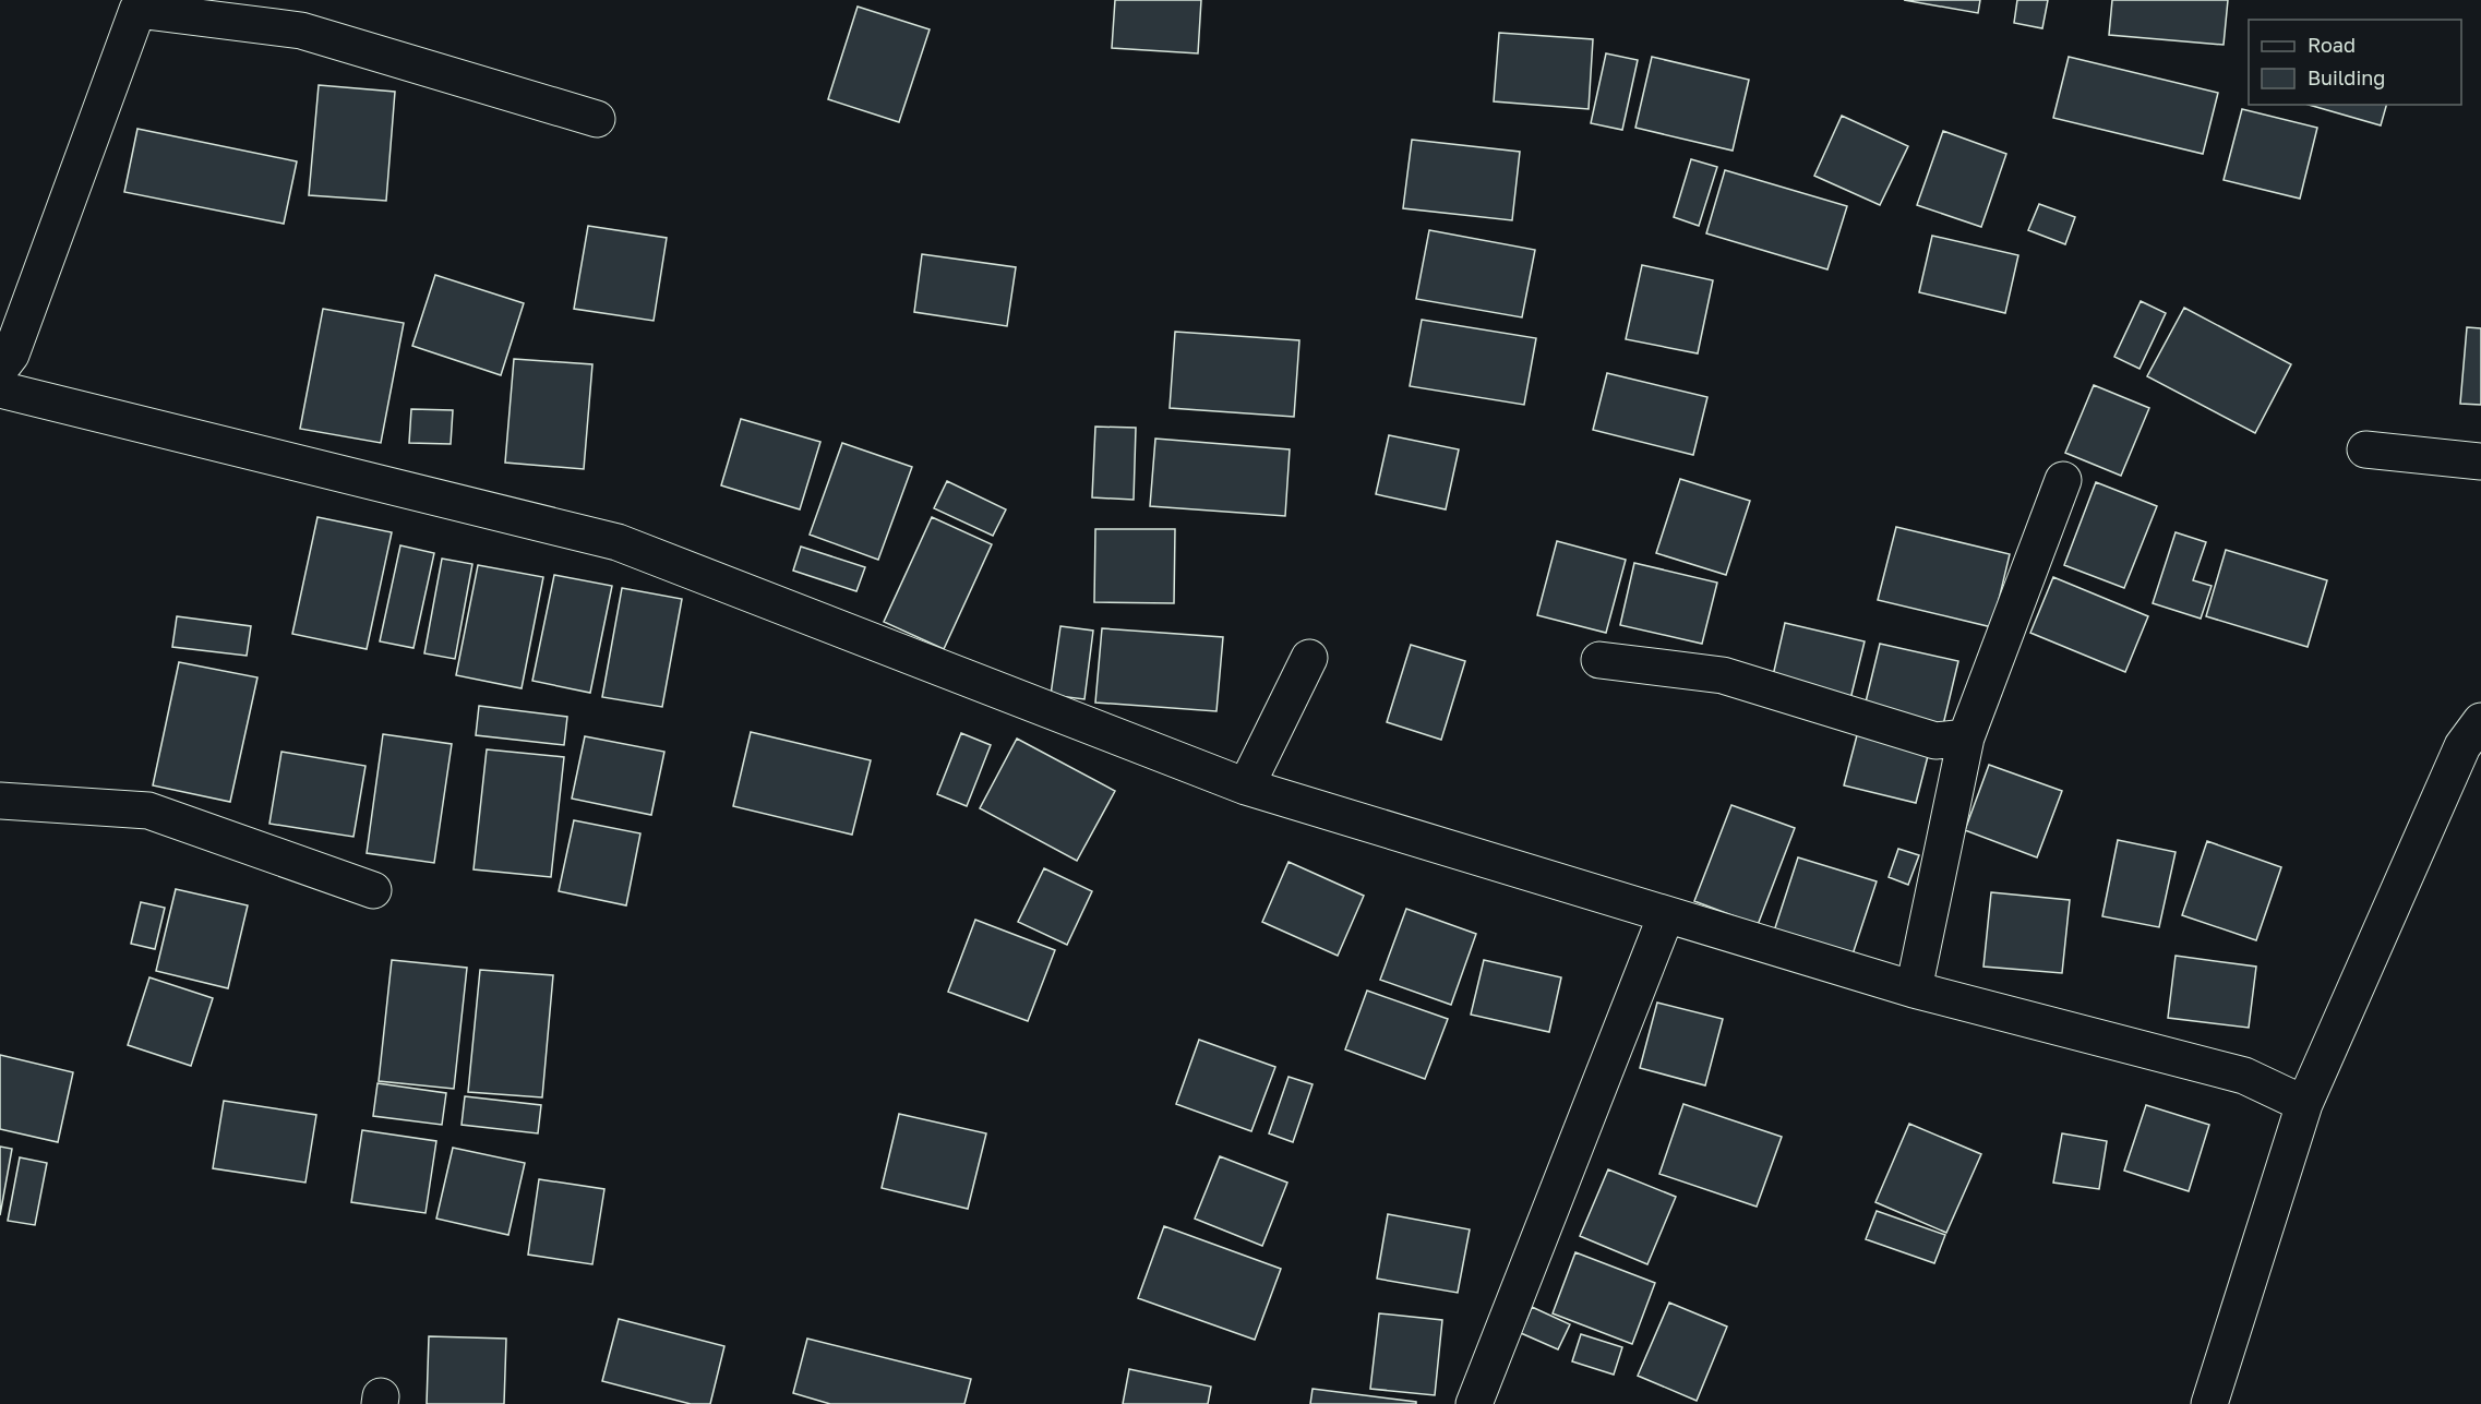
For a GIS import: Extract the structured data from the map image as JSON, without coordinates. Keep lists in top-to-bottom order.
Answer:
{
  "legend": ["Road", "Building"]
}
